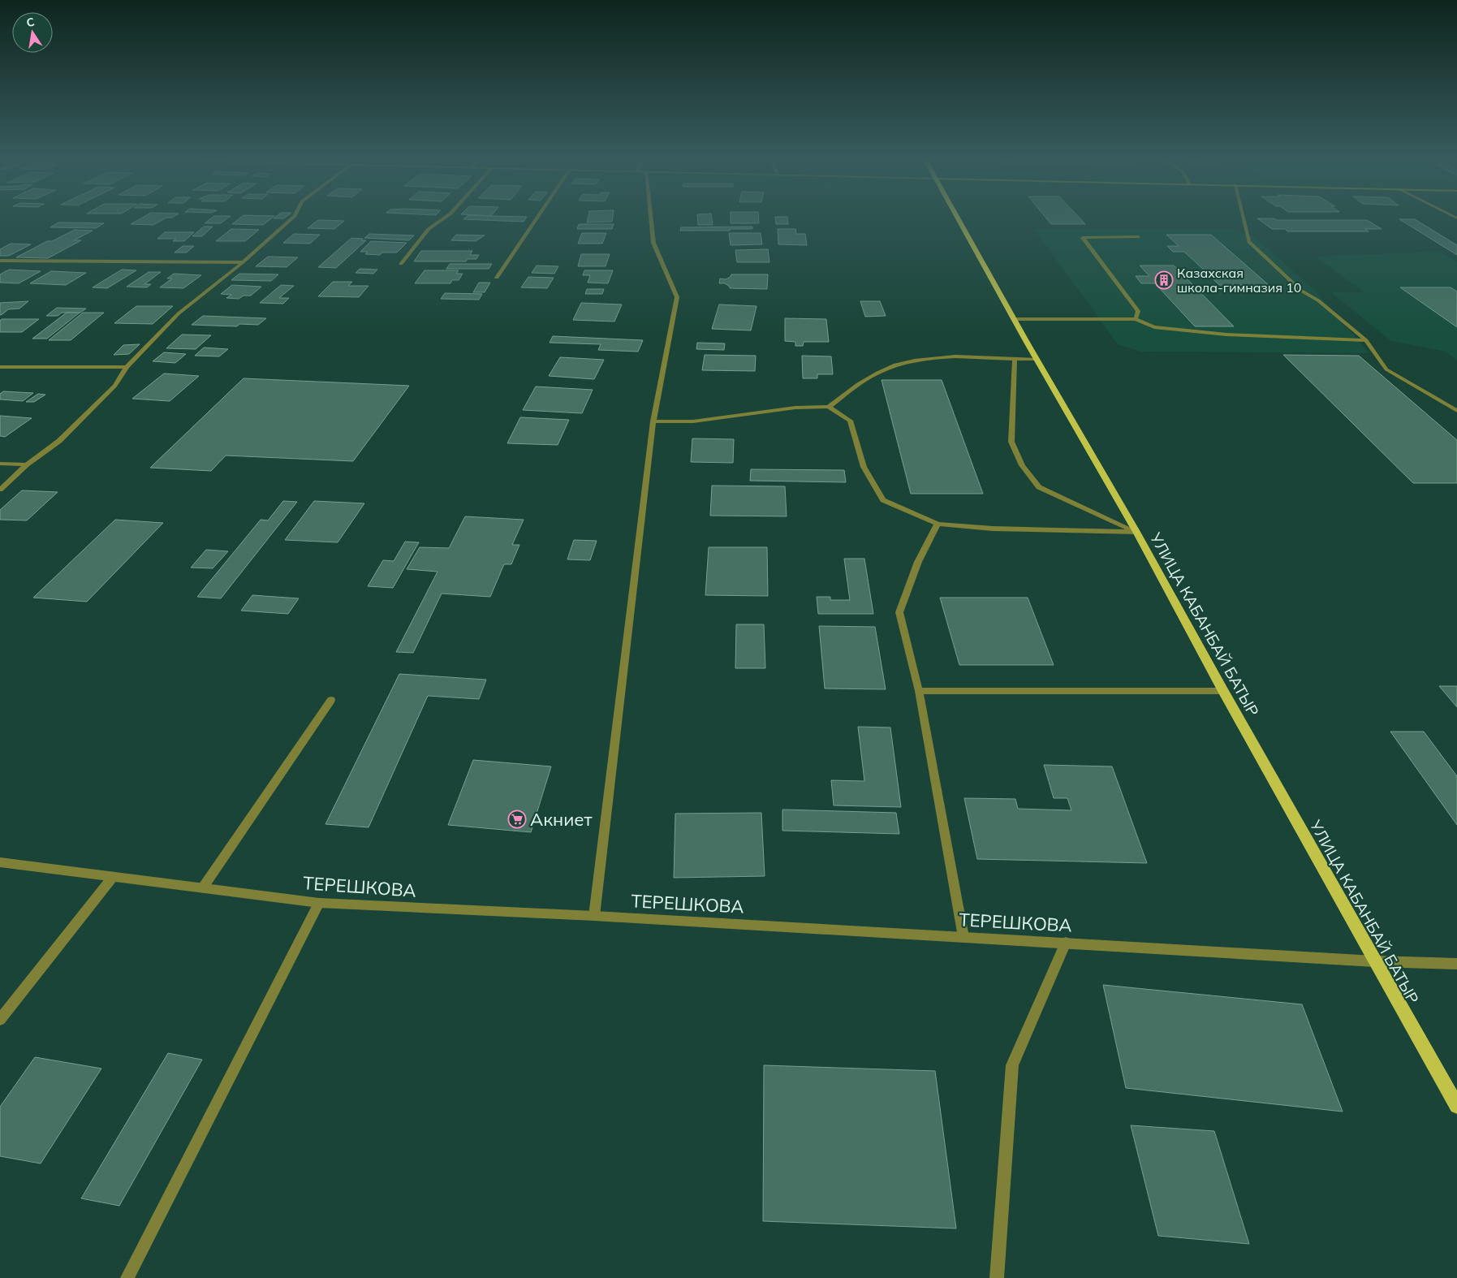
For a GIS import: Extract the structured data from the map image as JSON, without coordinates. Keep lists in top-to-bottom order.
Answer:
{
  "streets": {
    "main road": ["УЛИЦА КАБАНБАЙ БАТЫР"],
    "street": ["ТЕРЕШКОВА"]
  },
  "crossings": [
    ["УЛИЦА КАБАНБАЙ БАТЫР", "ТЕРЕШКОВА"]
  ],
  "places": {
    "building": ["Казахская школа-гимназия 10"],
    "supermarket": ["Акниет"]
  },
  "north": "top"
}
